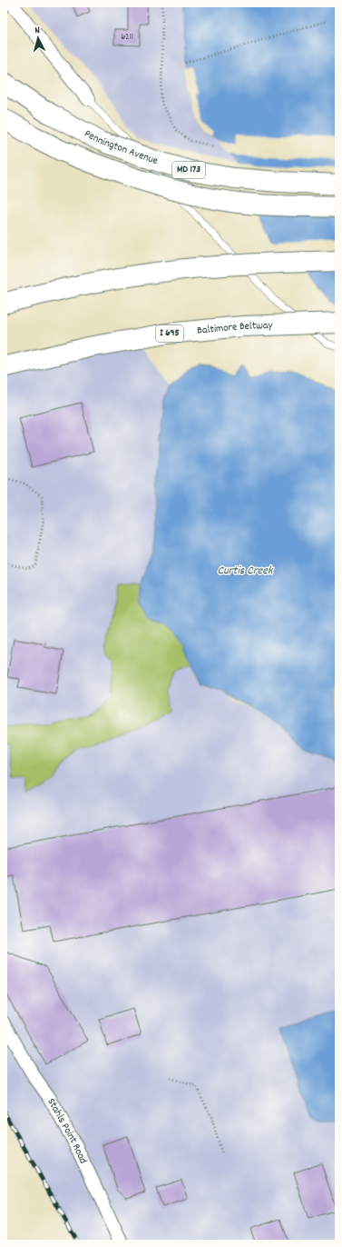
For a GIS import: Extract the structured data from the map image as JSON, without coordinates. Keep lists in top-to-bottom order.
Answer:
{
  "streets": {
    "main road": [
      "Pennington Avenue",
      "MD 173",
      "Baltimore Beltway",
      "I 695"
    ],
    "street": ["Stahls Point Road"]
  },
  "water": ["Curtis Creek"],
  "house_numbers": ["6211"],
  "north": "top"
}
